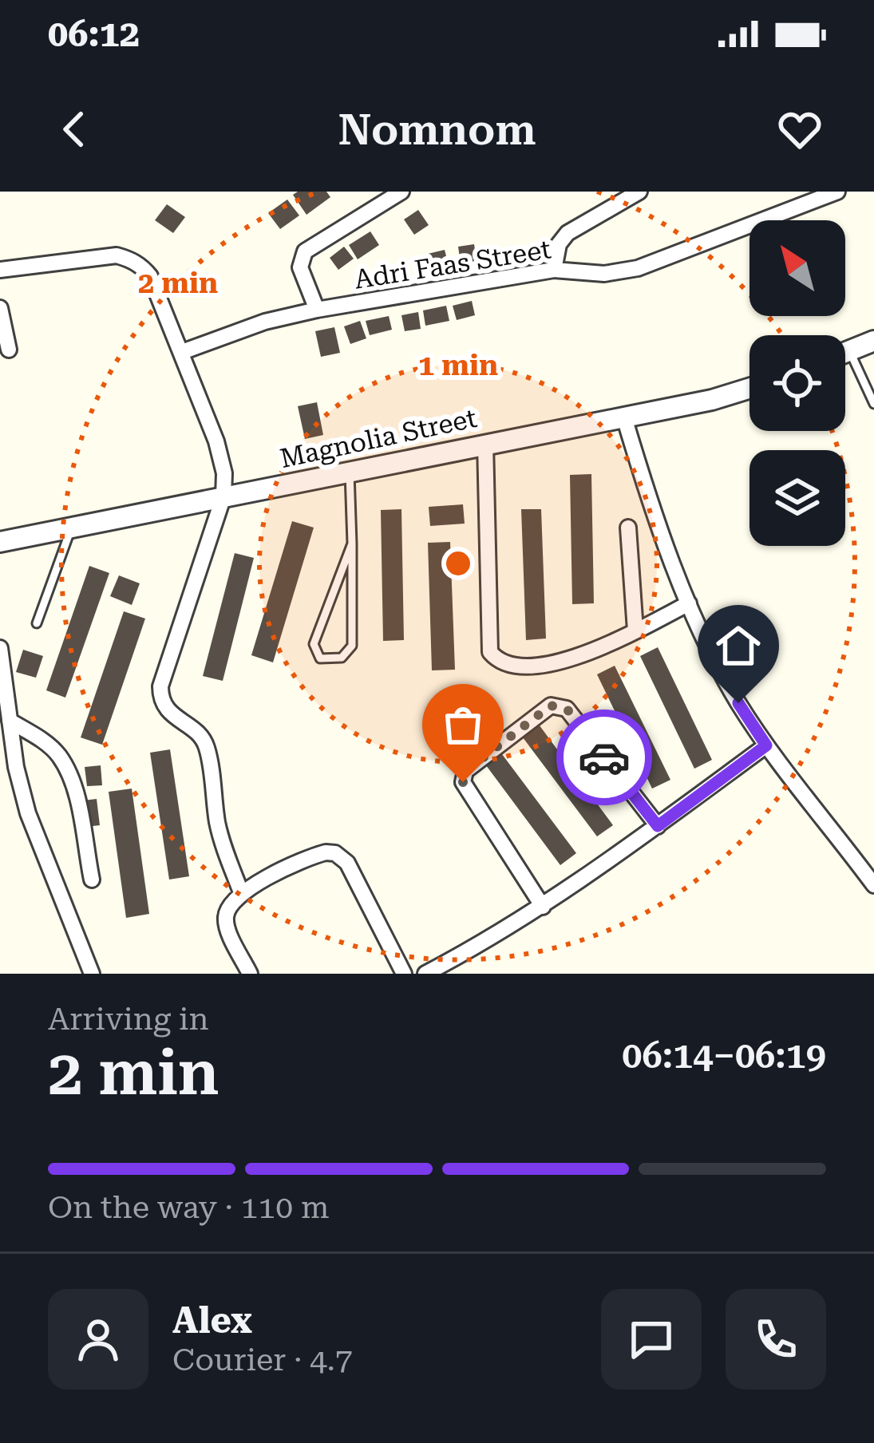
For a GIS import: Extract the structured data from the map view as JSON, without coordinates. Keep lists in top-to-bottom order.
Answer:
{
  "streets": {
    "street": ["Adri Faas Street", "Magnolia Street"]
  },
  "north": "top left",
  "page": {
    "status": "06:12",
    "header": "Nomnom",
    "heading": ["2 min", "Arriving in", "06:14–06:19"],
    "panel": ["Alex", "Courier · 4.7"],
    "bar": "On the way · 110 m"
  },
  "rings": ["2 min", "1 min"]
}
